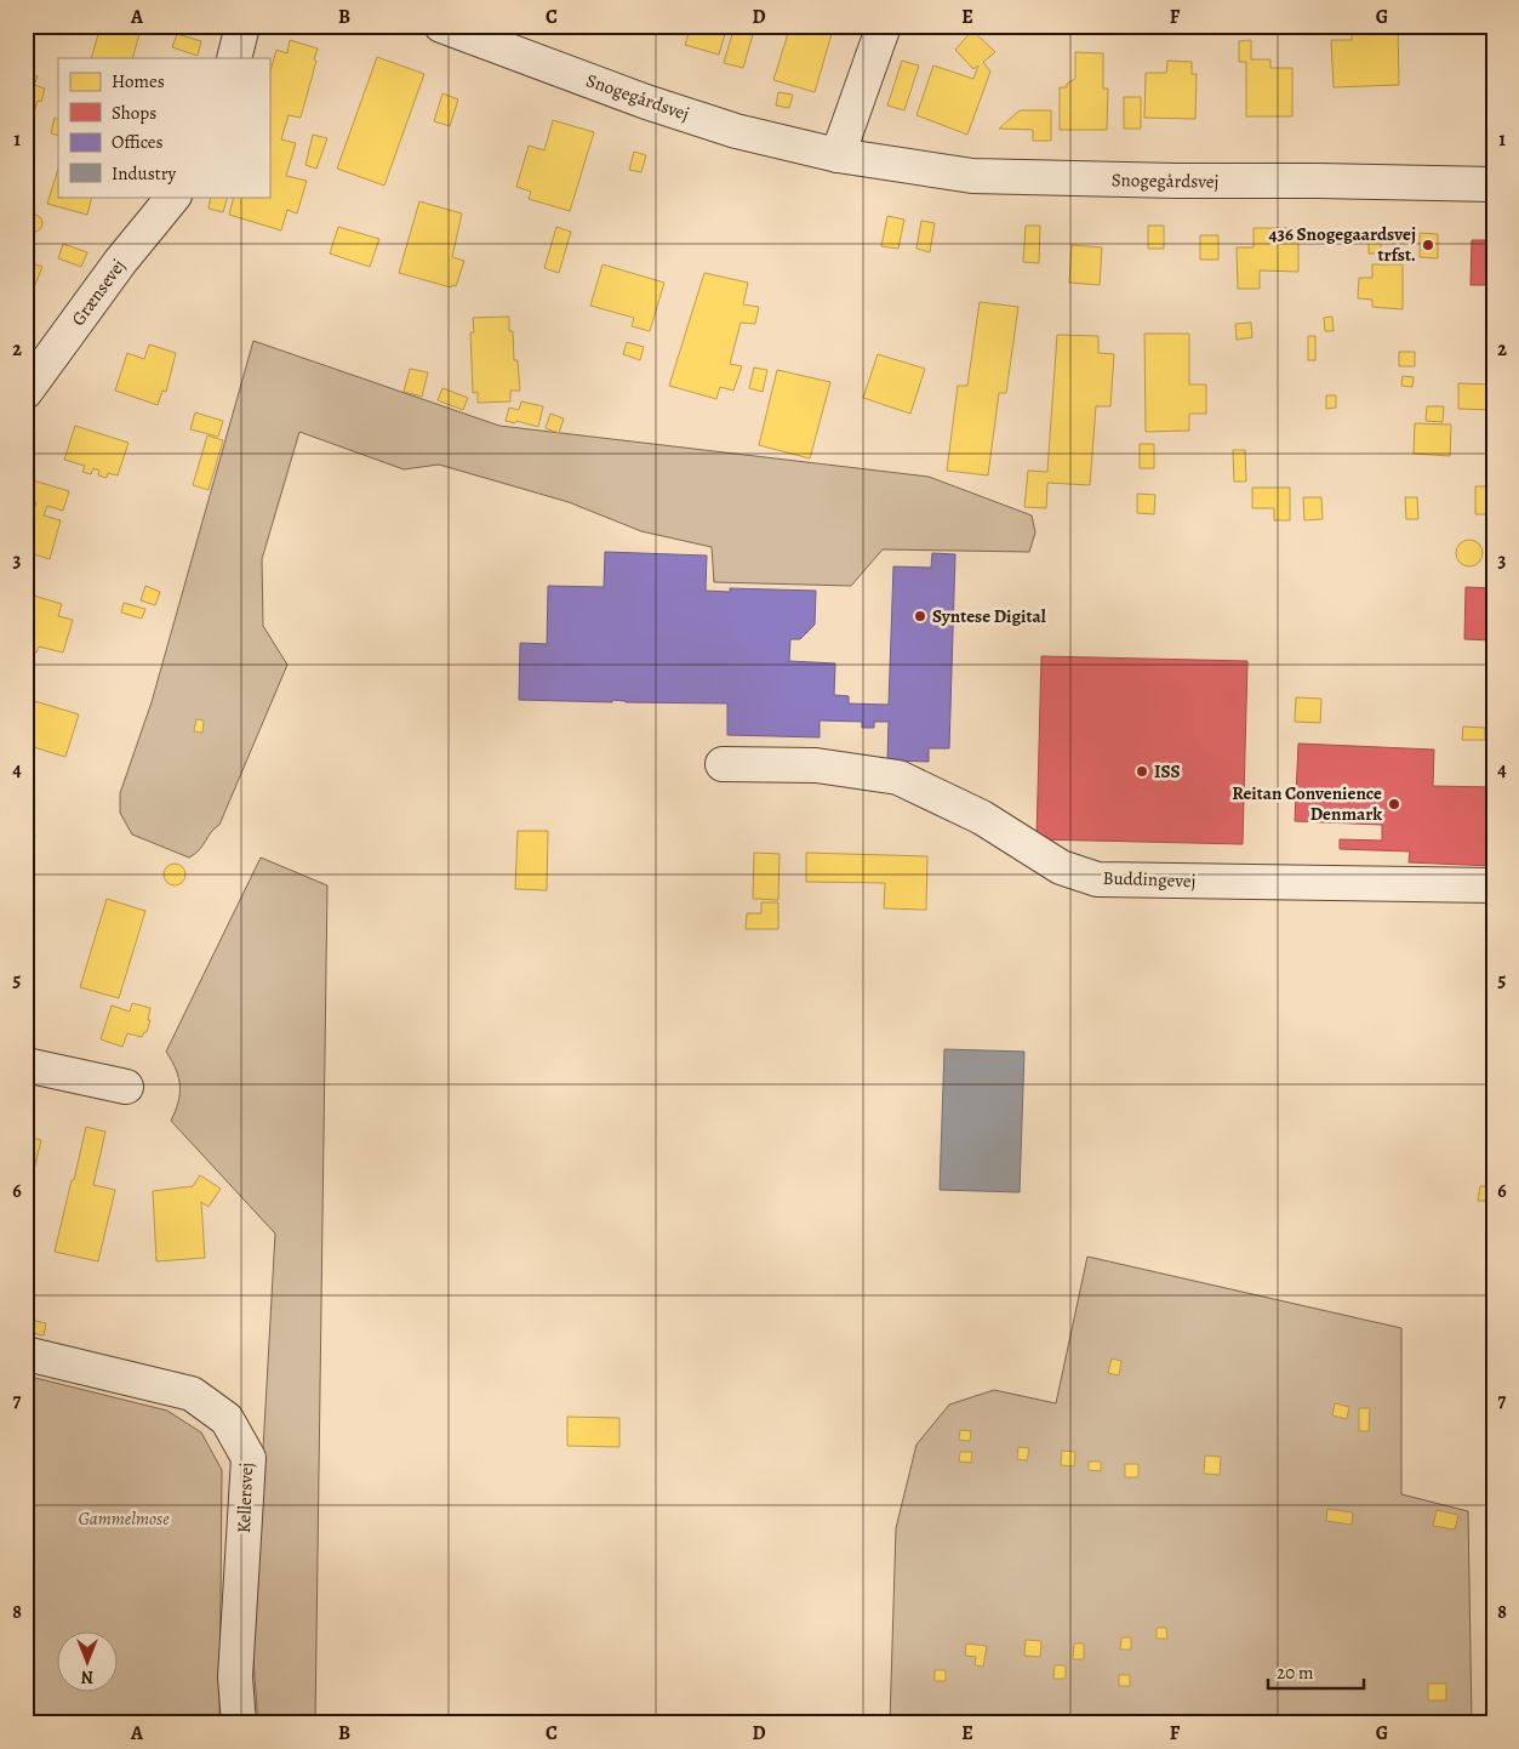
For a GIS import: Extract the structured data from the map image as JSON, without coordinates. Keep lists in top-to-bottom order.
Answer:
{
  "streets": {
    "street": [
      "Snogegårdsvej",
      "Grænsevej",
      "Buddingevej",
      "Kellersvej"
    ]
  },
  "parks": ["Gammelmose"],
  "places": [
    "436 Snogegaardsvej trfst.",
    "Syntese Digital",
    "ISS",
    "Reitan Convenience Denmark"
  ],
  "legend": [
    "Homes",
    "Shops",
    "Offices",
    "Industry"
  ],
  "scale_bar": "20 m",
  "north": "bottom",
  "grid": {
    "columns": [
      "A",
      "B",
      "C",
      "D",
      "E",
      "F",
      "G"
    ],
    "rows": [
      "1",
      "2",
      "3",
      "4",
      "5",
      "6",
      "7",
      "8"
    ]
  }
}
